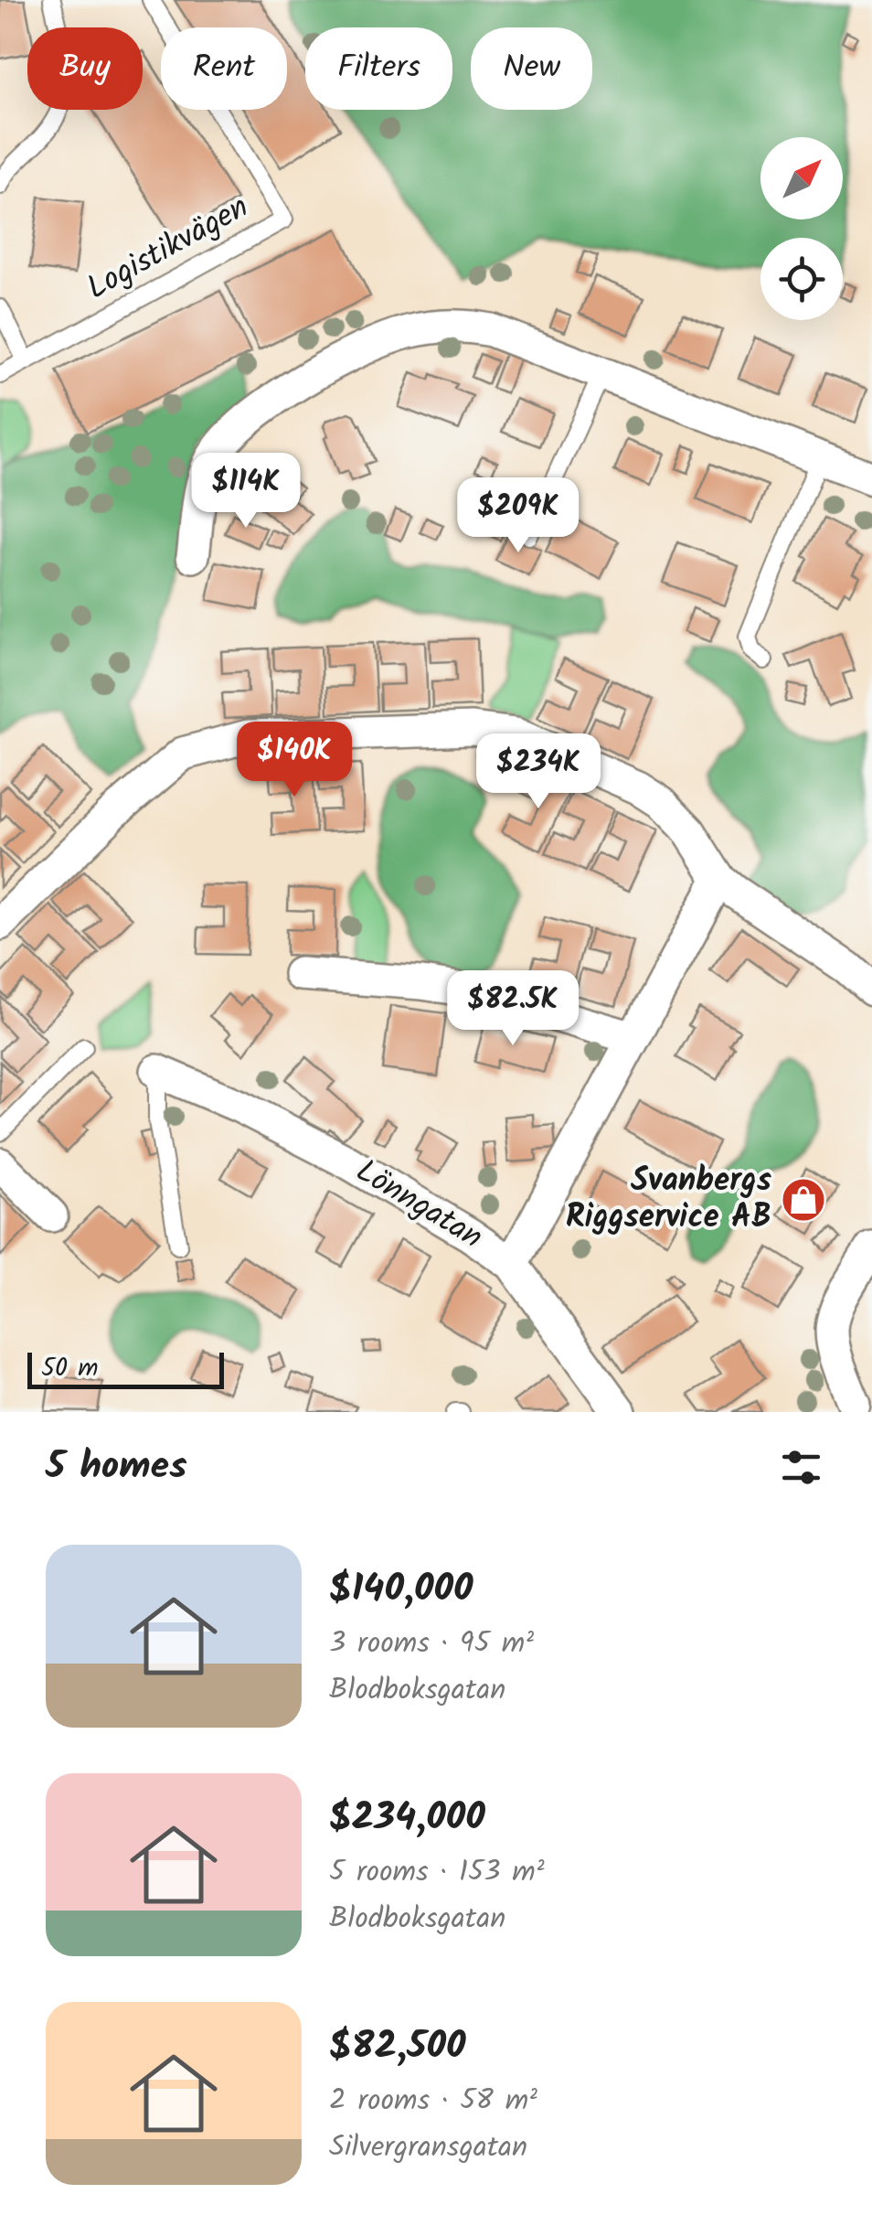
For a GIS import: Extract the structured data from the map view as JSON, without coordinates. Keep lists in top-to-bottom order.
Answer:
{
  "streets": {
    "street": ["Lönngatan"],
    "lane": ["Logistikvägen"]
  },
  "places": {
    "shop": ["Svanbergs Riggservice AB"]
  },
  "scale_bar": "50 m",
  "north": "top right",
  "page": {
    "chip": [
      "Buy",
      "Rent",
      "Filters",
      "New"
    ],
    "price": [
      "$114K",
      "$209K",
      "$140K",
      "$234K",
      "$82.5K"
    ],
    "scale": "50 m",
    "heading": "5 homes",
    "list": [
      {
        "name": "$140,000",
        "note": "3 rooms · 95 m² · Blodboksgatan"
      },
      {
        "name": "$234,000",
        "note": "5 rooms · 153 m² · Blodboksgatan"
      },
      {
        "name": "$82,500",
        "note": "2 rooms · 58 m² · Silvergransgatan"
      }
    ]
  }
}
